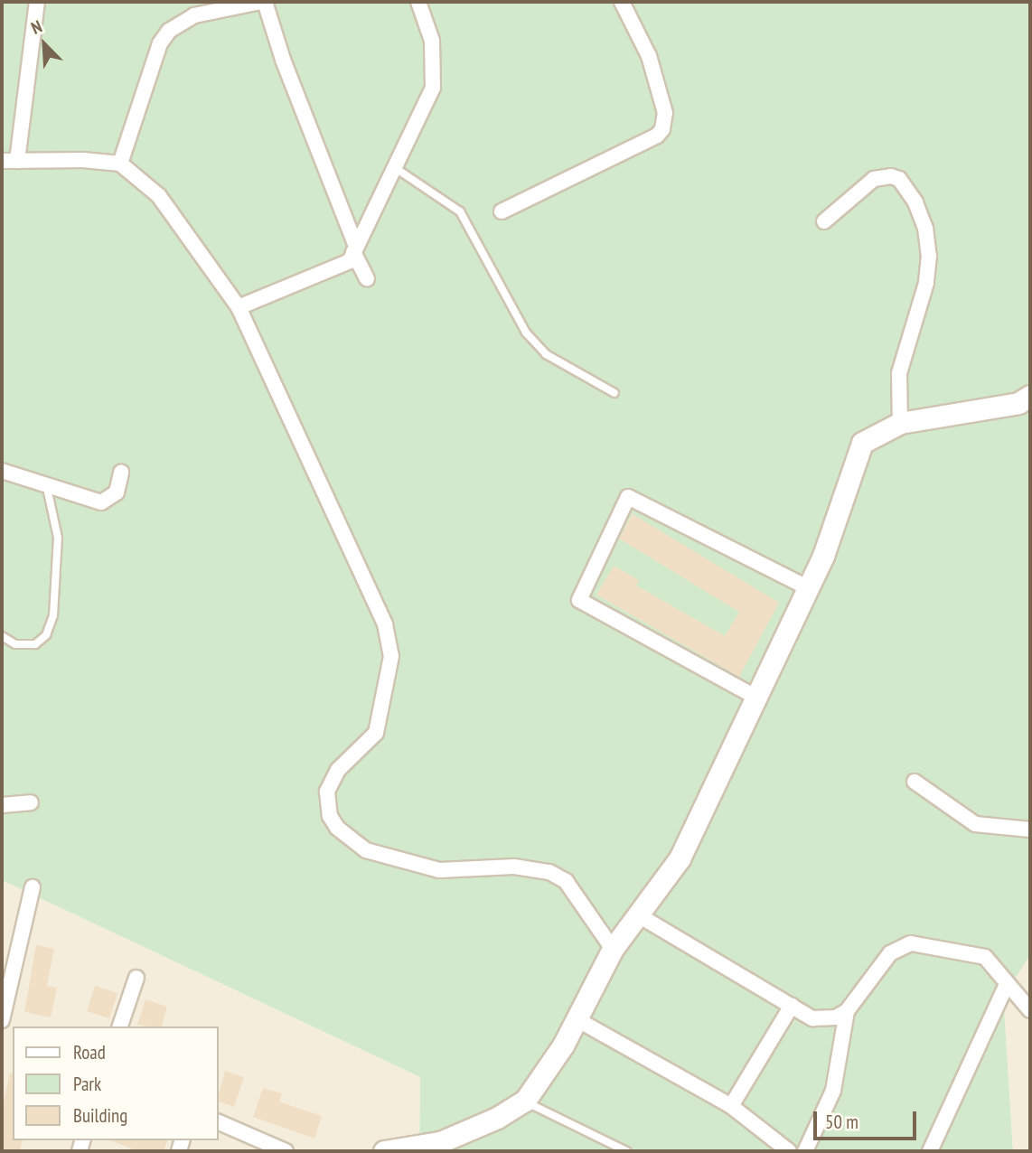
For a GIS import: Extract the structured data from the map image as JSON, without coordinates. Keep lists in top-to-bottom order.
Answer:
{
  "legend": ["Road", "Park", "Building"],
  "scale_bar": "50 m",
  "north": "top left"
}
